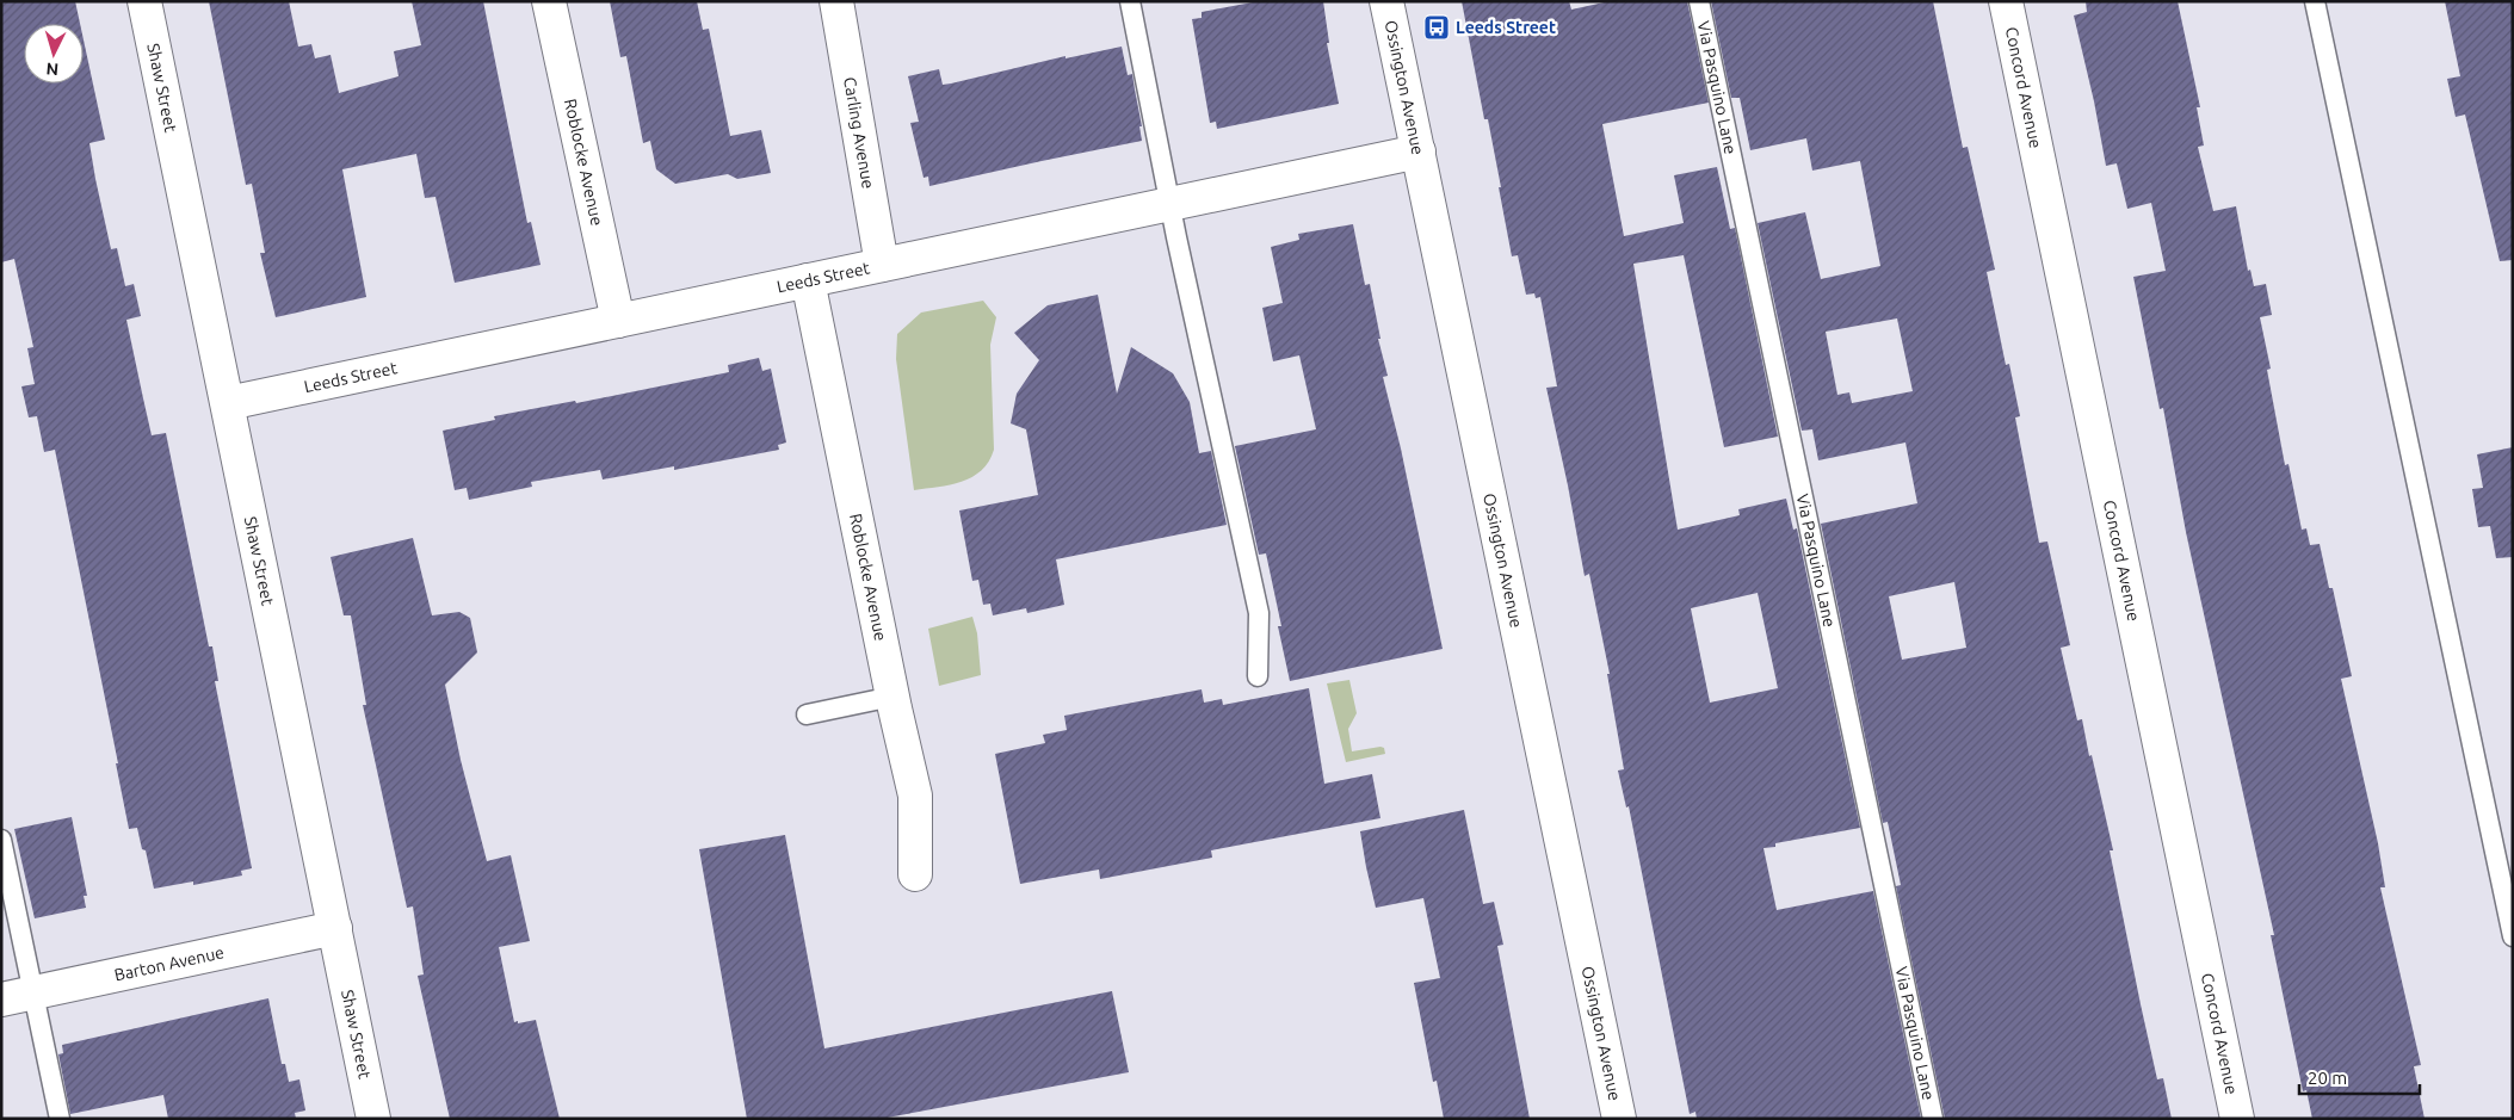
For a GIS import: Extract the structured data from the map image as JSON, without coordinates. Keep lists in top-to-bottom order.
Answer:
{
  "streets": {
    "street": [
      "Shaw Street",
      "Ossington Avenue",
      "Concord Avenue",
      "Carling Avenue",
      "Roblocke Avenue",
      "Leeds Street",
      "Barton Avenue"
    ],
    "lane": ["Via Pasquino Lane"]
  },
  "crossings": [
    ["Shaw Street", "Leeds Street"],
    ["Shaw Street", "Barton Avenue"],
    ["Ossington Avenue", "Leeds Street"],
    ["Carling Avenue", "Leeds Street"],
    ["Roblocke Avenue", "Leeds Street"]
  ],
  "places": {
    "bus stop": ["Leeds Street"]
  },
  "scale_bar": "20 m",
  "north": "bottom"
}
